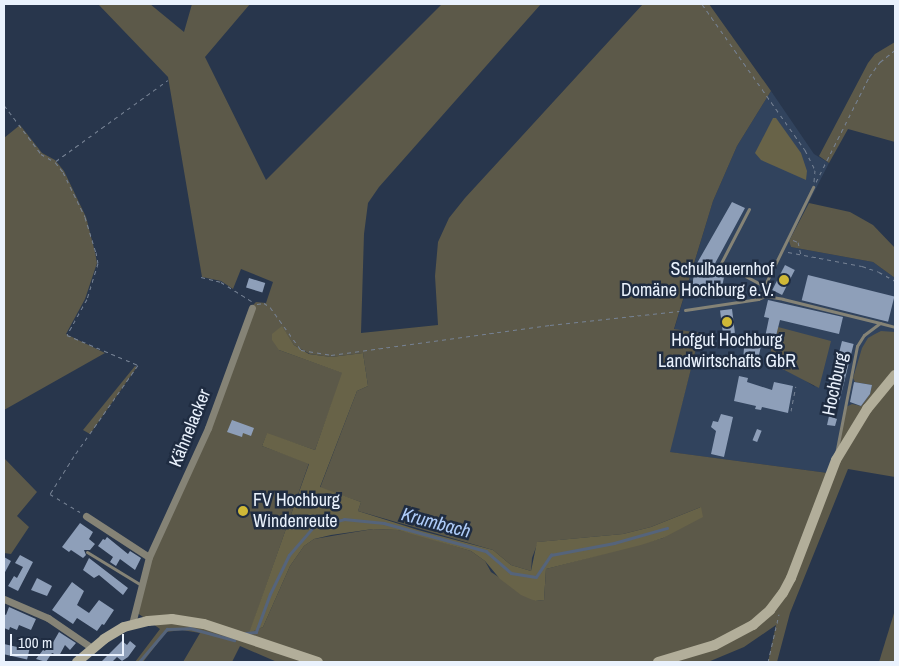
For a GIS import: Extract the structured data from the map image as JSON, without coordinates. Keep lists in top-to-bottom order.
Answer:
{
  "streets": {
    "street": ["Kähnelacker"],
    "lane": ["Hochburg"]
  },
  "water": ["Krumbach"],
  "places": ["Schulbauernhof Domäne Hochburg e.V.", "Hofgut Hochburg Landwirtschafts GbR", "FV Hochburg Windenreute"],
  "scale_bar": "100 m"
}
